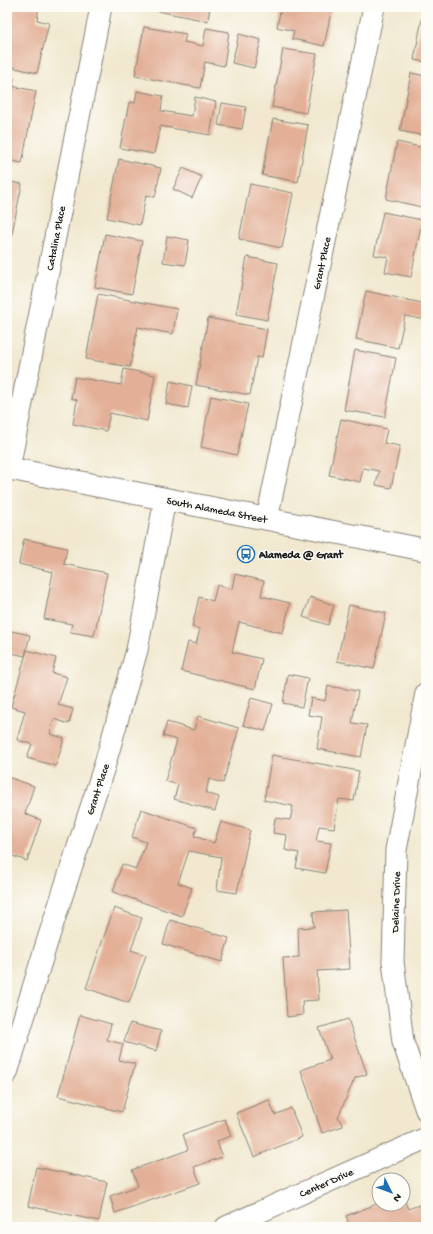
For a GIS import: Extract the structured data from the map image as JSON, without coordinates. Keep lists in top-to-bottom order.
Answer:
{
  "streets": {
    "main road": ["South Alameda Street"],
    "street": [
      "Catalina Place",
      "Grant Place",
      "Delaine Drive",
      "Center Drive"
    ]
  },
  "crossings": [
    ["Catalina Place", "South Alameda Street"],
    ["Grant Place", "South Alameda Street"]
  ],
  "places": {
    "bus stop": ["Alameda @ Grant"]
  },
  "north": "bottom right"
}
